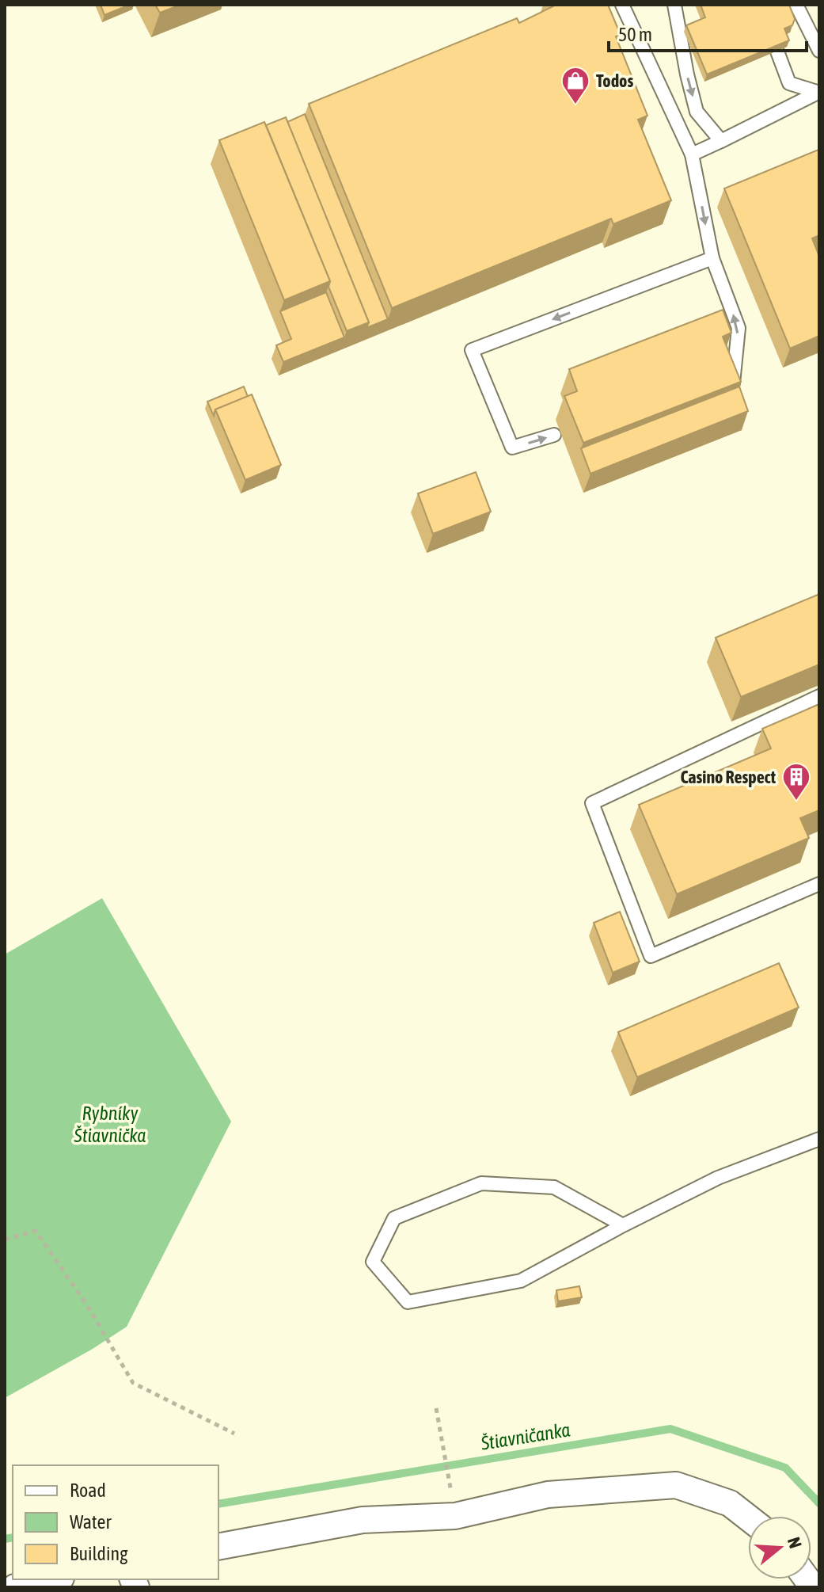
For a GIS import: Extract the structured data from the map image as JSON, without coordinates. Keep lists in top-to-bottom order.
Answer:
{
  "water": ["Rybníky Štiavnička", "Štiavničanka"],
  "places": {
    "shop": ["Todos"],
    "building": ["Casino Respect"]
  },
  "legend": ["Road", "Water", "Building"],
  "scale_bar": "50 m",
  "north": "right"
}
